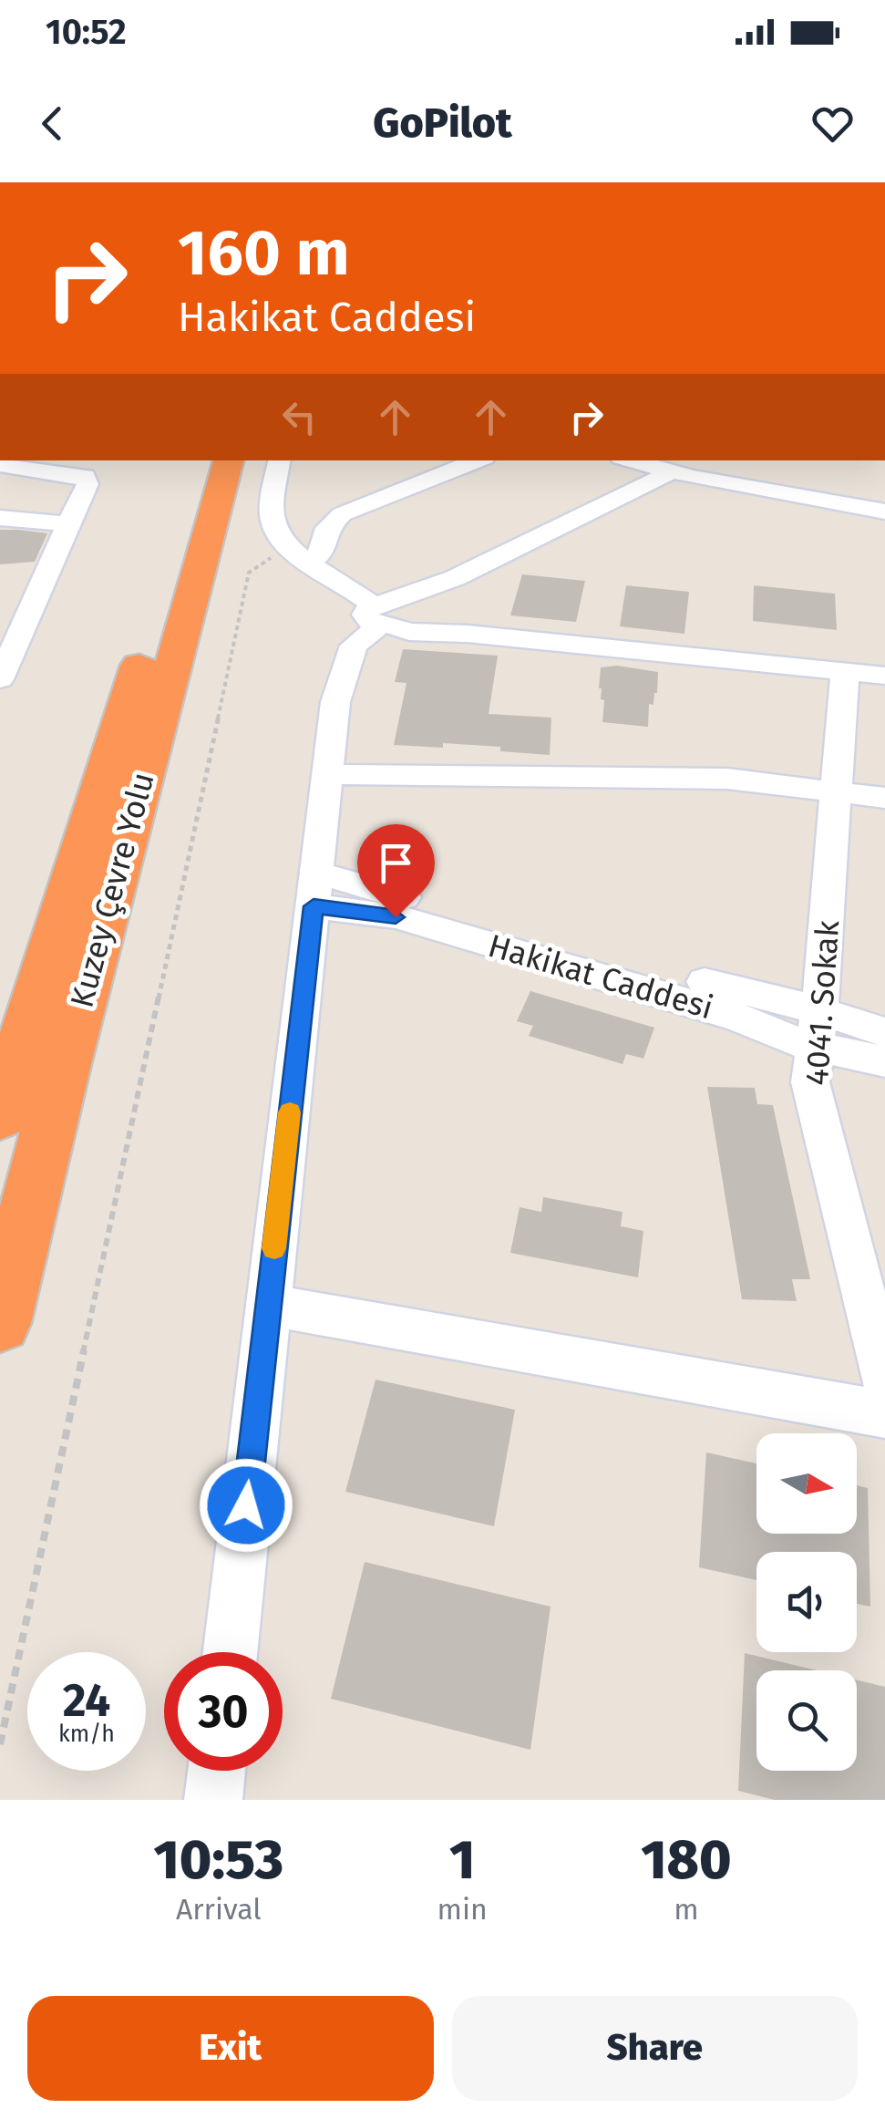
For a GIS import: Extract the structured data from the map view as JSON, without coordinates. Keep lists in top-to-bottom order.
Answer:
{
  "streets": {
    "highway": ["Kuzey Çevre Yolu"],
    "street": ["Hakikat Caddesi", "4041. Sokak"]
  },
  "crossings": [
    ["Hakikat Caddesi", "4041. Sokak"]
  ],
  "north": "right",
  "page": {
    "status": "10:52",
    "header": "GoPilot",
    "turn": ["160 m", "Hakikat Caddesi"],
    "speed": "24 km/h",
    "limit": "30",
    "eta": [
      "10:53",
      "Arrival",
      "1",
      "min",
      "180",
      "m"
    ],
    "buttons": ["Exit", "Share"]
  }
}
